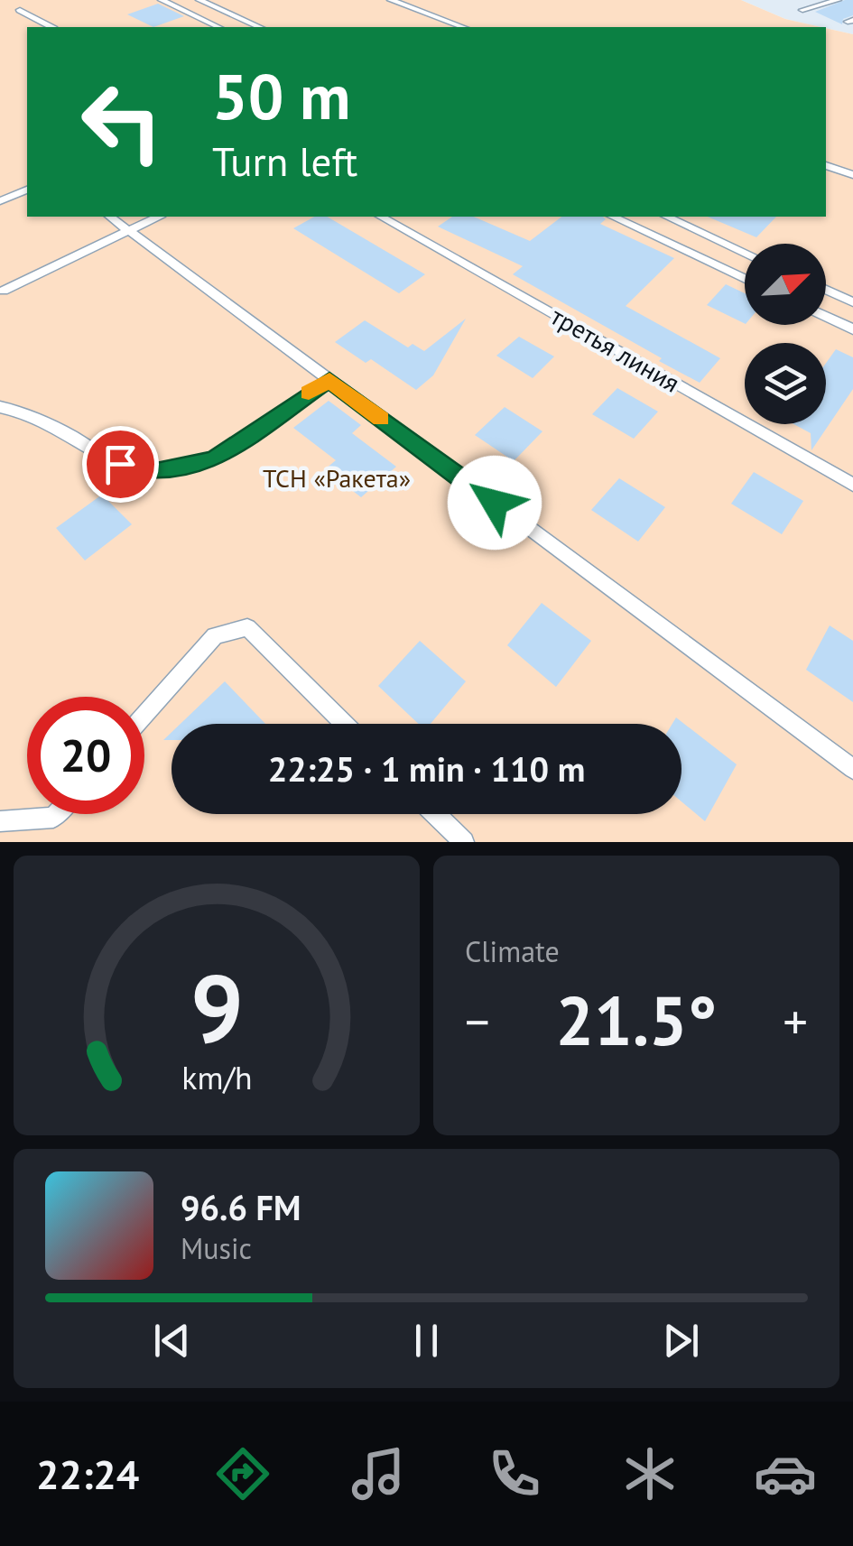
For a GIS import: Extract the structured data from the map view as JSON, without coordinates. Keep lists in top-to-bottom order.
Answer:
{
  "streets": {
    "lane": ["третья линия"]
  },
  "parks": ["ТСН «Ракета»"],
  "north": "top right",
  "page": {
    "turn": ["50 m", "Turn left"],
    "limit": "20",
    "trip": "22:25 · 1 min · 110 m",
    "tile": "Climate",
    "heat": ["−", "21.5°", "+"],
    "song": ["96.6 FM", "Music"],
    "tabs": "22:24",
    "gauge": ["9", "km/h"]
  }
}
